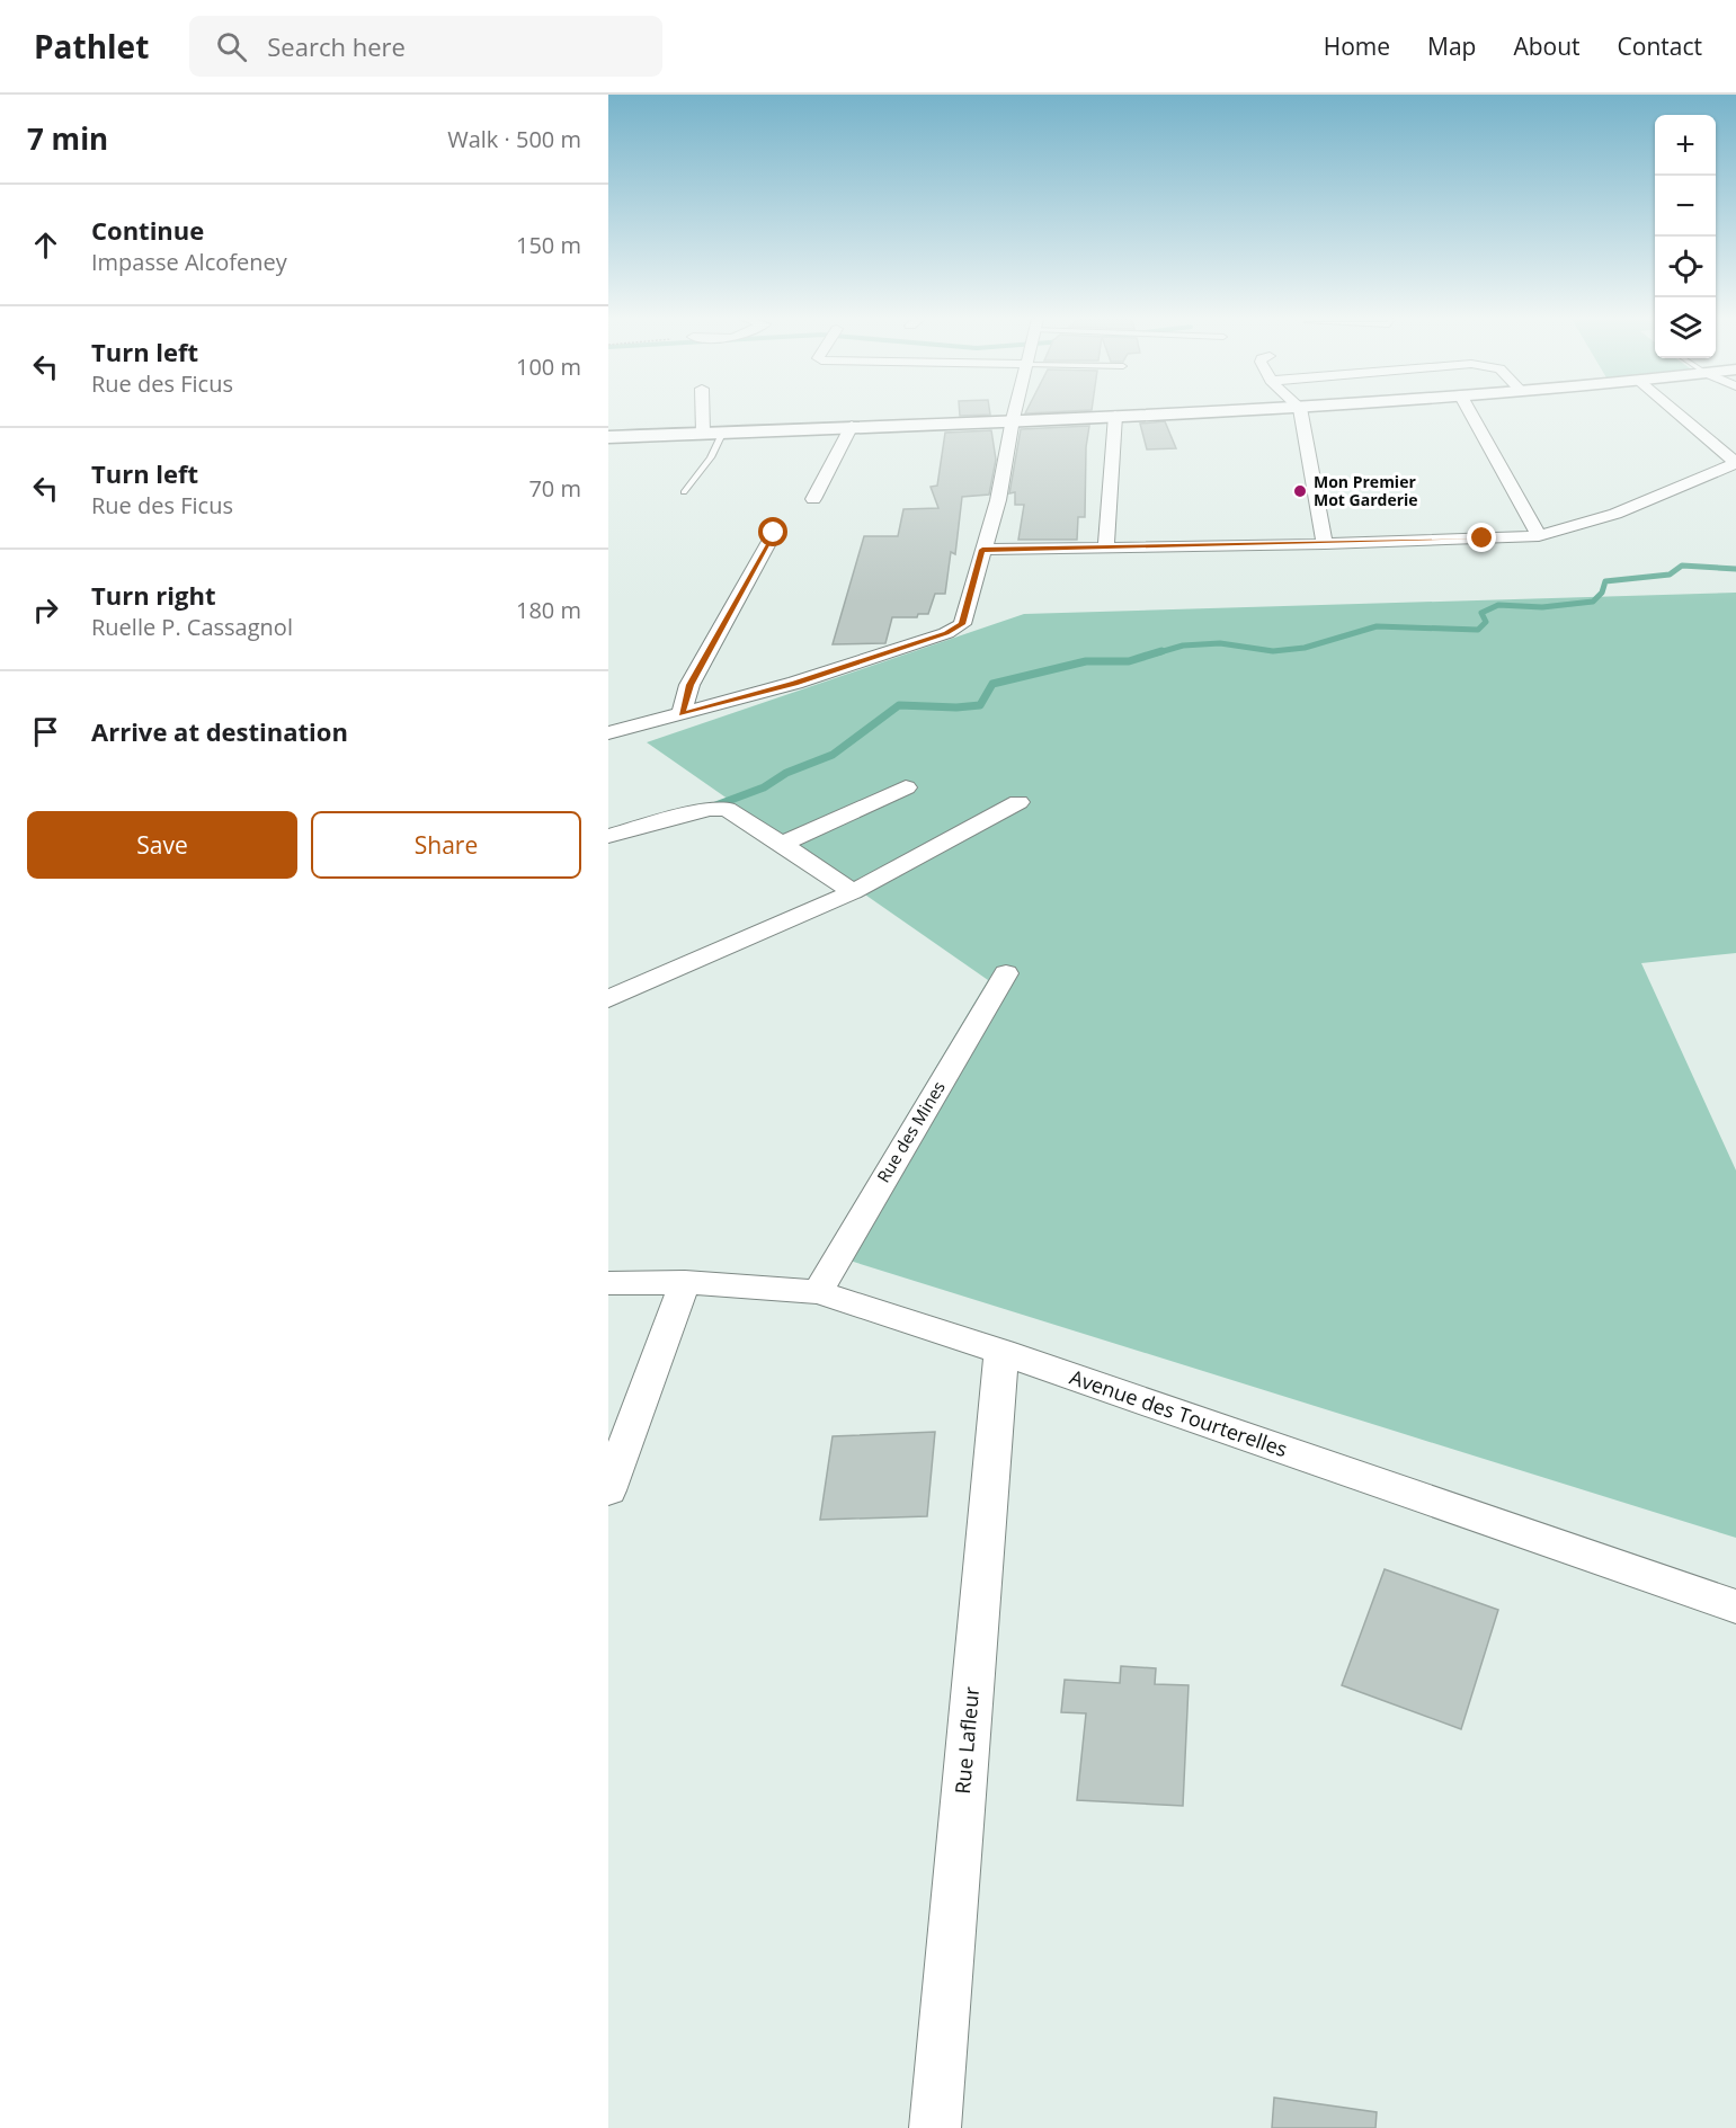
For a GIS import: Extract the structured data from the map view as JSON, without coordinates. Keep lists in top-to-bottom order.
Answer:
{
  "streets": {
    "street": ["Rue des Mines", "Avenue des Tourterelles", "Rue Lafleur"]
  },
  "crossings": [
    ["Rue des Mines", "Avenue des Tourterelles"],
    ["Avenue des Tourterelles", "Rue Lafleur"]
  ],
  "places": ["Mon Premier Mot Garderie"],
  "page": {
    "header": "Pathlet",
    "search": "Search here",
    "nav": [
      "Home",
      "Map",
      "About",
      "Contact"
    ],
    "heading": ["7 min", "Walk · 500 m"],
    "map_buttons": ["+", "−"],
    "list": [
      ["Continue", "Impasse Alcofeney", "150 m"],
      ["Turn left", "Rue des Ficus", "100 m"],
      ["Turn left", "Rue des Ficus", "70 m"],
      ["Turn right", "Ruelle P. Cassagnol", "180 m"],
      "Arrive at destination"
    ],
    "buttons": ["Save", "Share"]
  }
}
